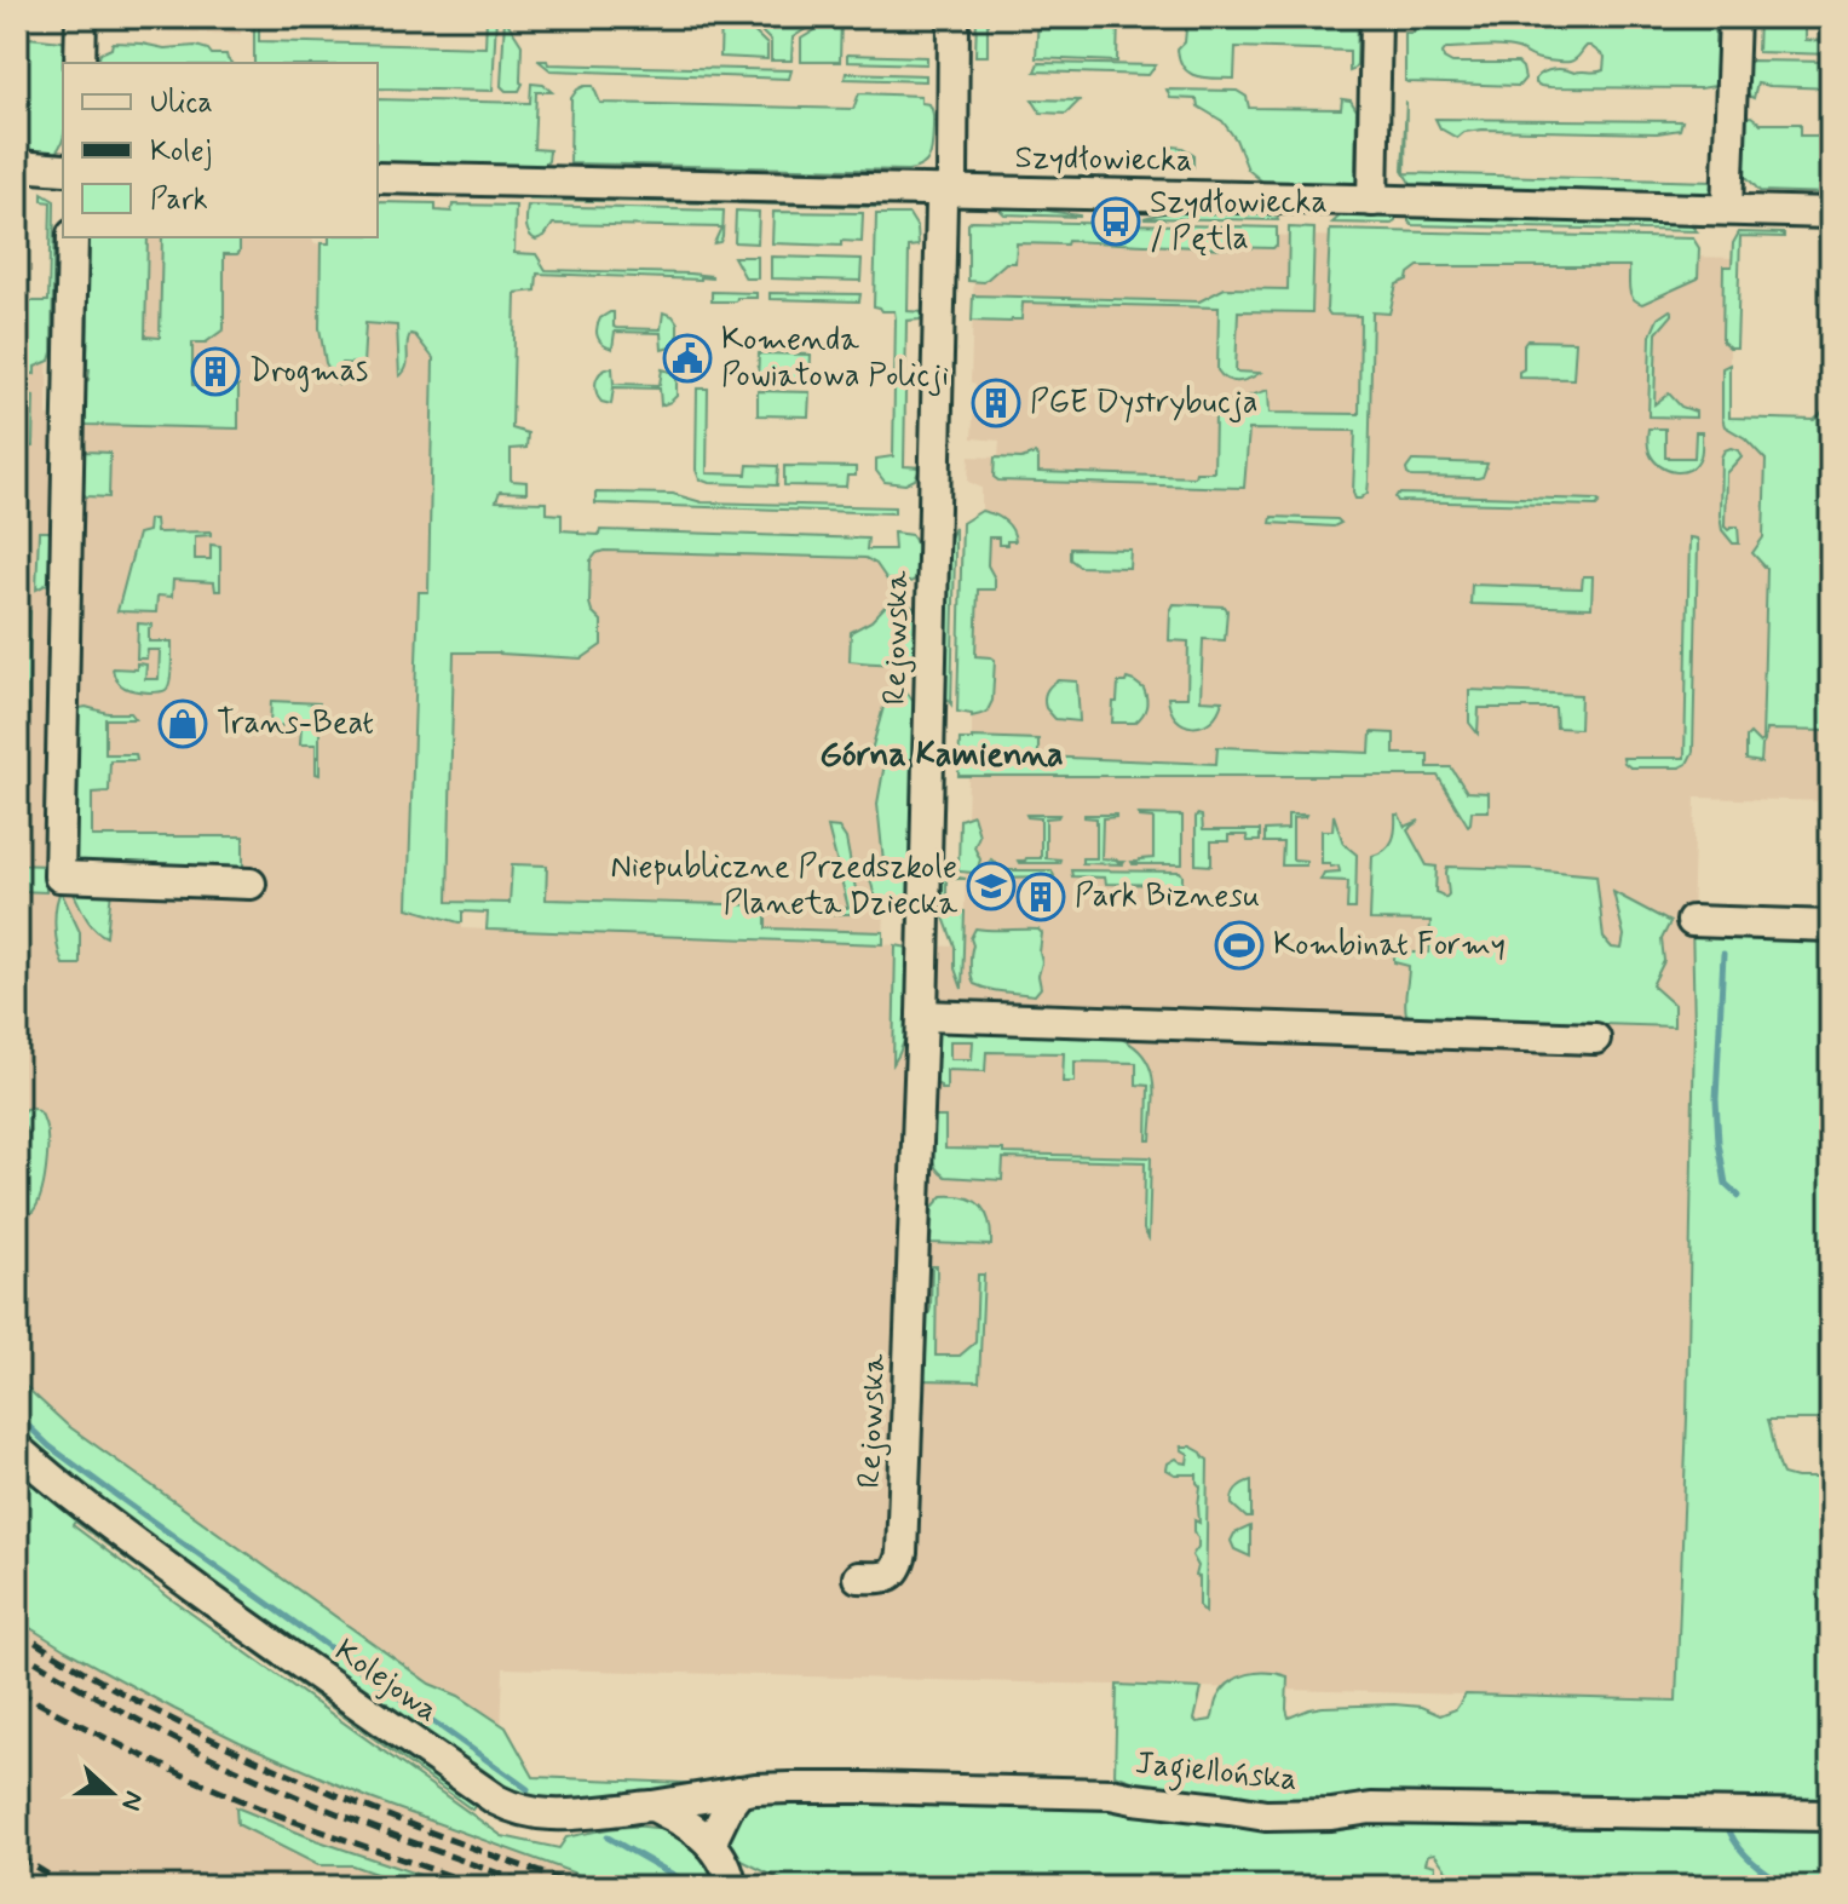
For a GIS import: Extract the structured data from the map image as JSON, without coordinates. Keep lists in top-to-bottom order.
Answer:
{
  "streets": {
    "street": [
      "Szydłowiecka",
      "Rejowska",
      "Kolejowa",
      "Jagiellońska"
    ]
  },
  "crossings": [
    ["Szydłowiecka", "Rejowska"],
    ["Kolejowa", "Jagiellońska"]
  ],
  "districts": ["Górna Kamienna"],
  "places": {
    "bus stop": ["Szydłowiecka / Pętla"],
    "public building": ["Komenda Powiatowa Policji"],
    "building": ["Drogmas", "PGE Dystrybucja", "Park Biznesu"],
    "shop": ["Trans-Beat"],
    "school or university": ["Niepubliczne Przedszkole Planeta Dziecka"],
    "sports": ["Kombinat Formy"]
  },
  "legend": ["Ulica", "Kolej", "Park"],
  "north": "right"
}
